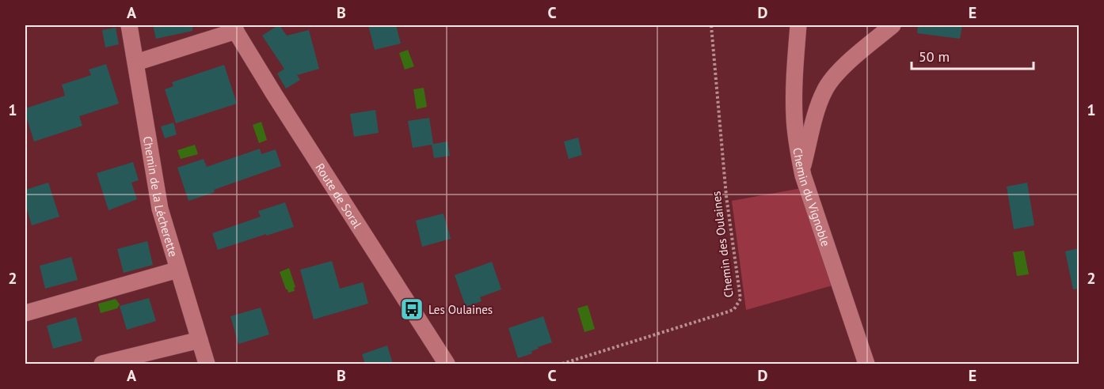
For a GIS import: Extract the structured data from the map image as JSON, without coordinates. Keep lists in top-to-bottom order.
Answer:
{
  "streets": {
    "street": ["Route de Soral", "Chemin de la Lécherette", "Chemin du Vignoble"],
    "path": ["Chemin des Oulaines"]
  },
  "places": {
    "bus stop": ["Les Oulaines"]
  },
  "scale_bar": "50 m",
  "grid": {
    "columns": [
      "A",
      "B",
      "C",
      "D",
      "E"
    ],
    "rows": ["1", "2"]
  }
}
